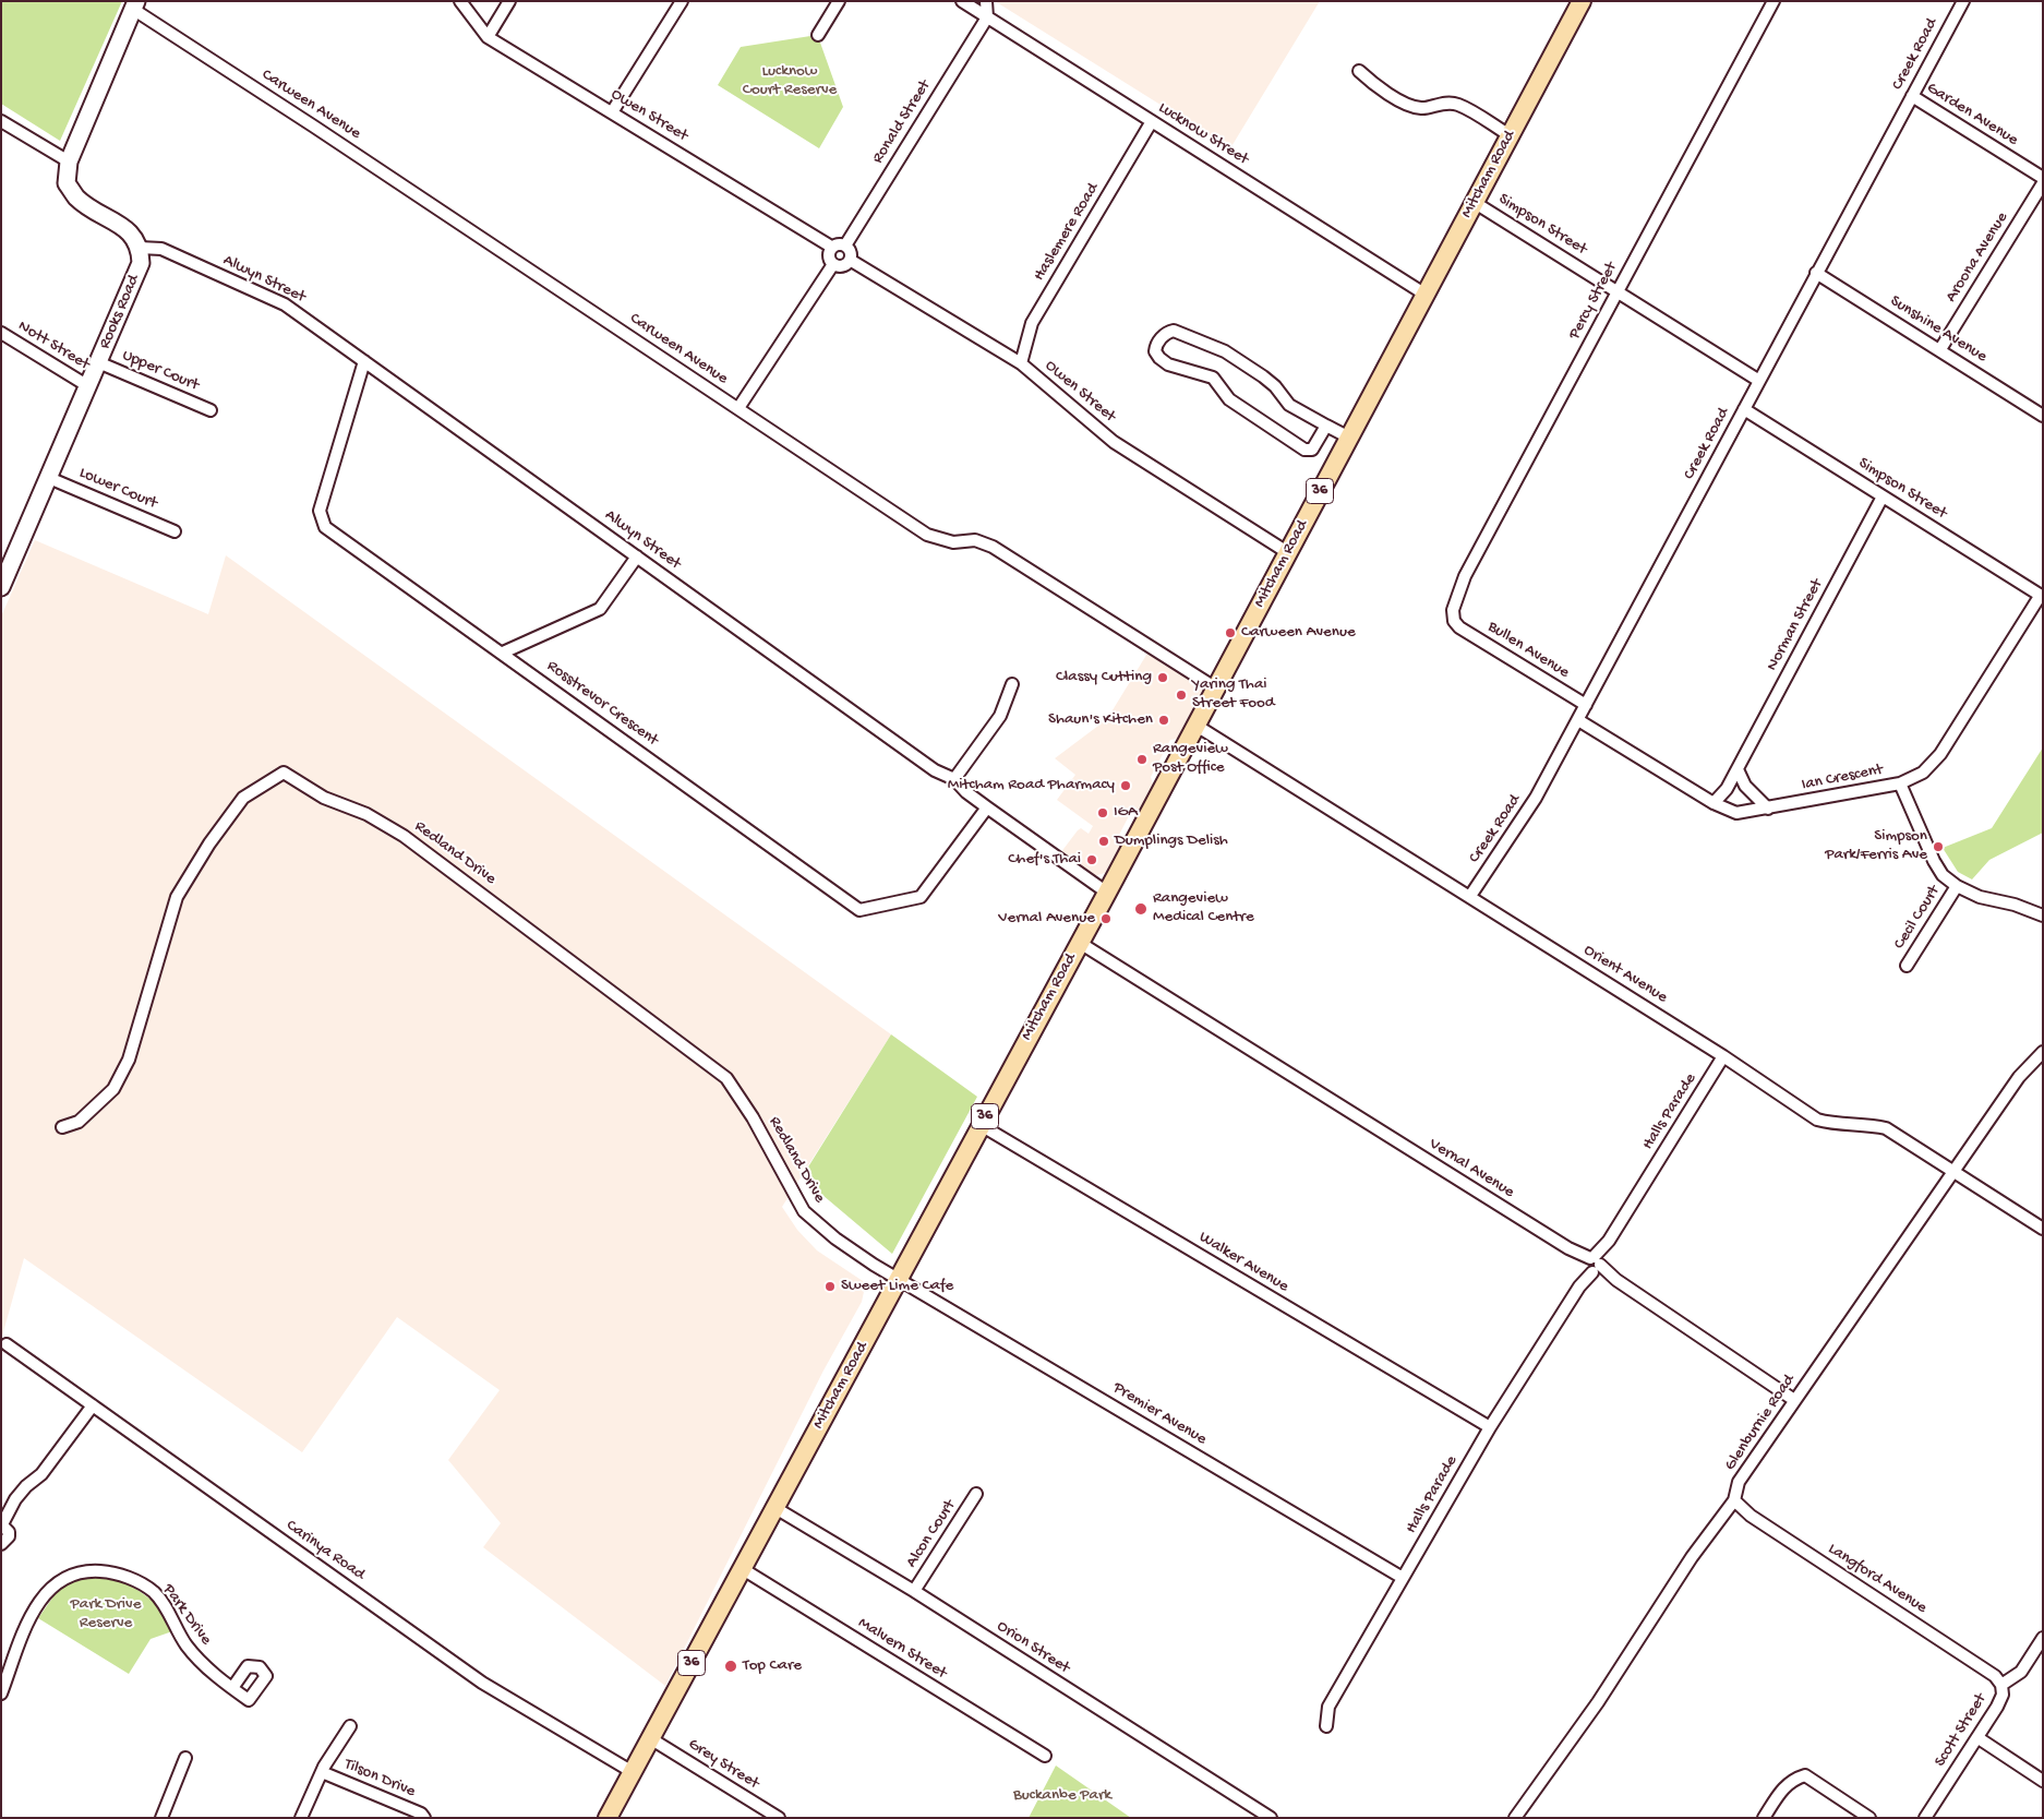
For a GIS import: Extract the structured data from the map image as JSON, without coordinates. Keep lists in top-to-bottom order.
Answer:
{
  "streets": {
    "main road": ["Mitcham Road", "36"],
    "street": [
      "Creek Road",
      "Carween Avenue",
      "Garden Avenue",
      "Owen Street",
      "Ronald Street",
      "Lucknow Street",
      "Simpson Street",
      "Haslemere Road",
      "Aroona Avenue",
      "Alwyn Street",
      "Percy Street",
      "Rooks Road",
      "Sunshine Avenue",
      "Nott Street",
      "Upper Court",
      "Lower Court",
      "Norman Street",
      "Bullen Avenue",
      "Rosstrevor Crescent",
      "Ian Crescent",
      "Redland Drive",
      "Cecil Court",
      "Orient Avenue",
      "Halls Parade",
      "Vernal Avenue",
      "Walker Avenue",
      "Premier Avenue",
      "Glenburnie Road",
      "Alcon Court",
      "Carinya Road",
      "Langford Avenue",
      "Park Drive",
      "Orion Street",
      "Malvern Street",
      "Scott Street",
      "Grey Street",
      "Tilson Drive"
    ]
  },
  "crossings": [
    ["Creek Road", "Garden Avenue"],
    ["Creek Road", "Simpson Street"],
    ["Creek Road", "Sunshine Avenue"],
    ["Creek Road", "Bullen Avenue"],
    ["Creek Road", "Ian Crescent"],
    ["Creek Road", "Orient Avenue"],
    ["Carween Avenue", "Mitcham Road"],
    ["Owen Street", "Ronald Street"],
    ["Owen Street", "Mitcham Road"],
    ["Owen Street", "Haslemere Road"],
    ["Ronald Street", "Lucknow Street"],
    ["Lucknow Street", "Mitcham Road"],
    ["Lucknow Street", "Haslemere Road"],
    ["Mitcham Road", "Simpson Street"],
    ["Mitcham Road", "Alwyn Street"],
    ["Mitcham Road", "Redland Drive"],
    ["Mitcham Road", "Orient Avenue"],
    ["Mitcham Road", "Vernal Avenue"],
    ["Mitcham Road", "Walker Avenue"],
    ["Mitcham Road", "Premier Avenue"],
    ["Mitcham Road", "Carinya Road"],
    ["Mitcham Road", "Orion Street"],
    ["Mitcham Road", "Malvern Street"],
    ["Mitcham Road", "Grey Street"],
    ["Simpson Street", "Percy Street"],
    ["Simpson Street", "Norman Street"],
    ["Simpson Street", "Ian Crescent"],
    ["Aroona Avenue", "Sunshine Avenue"],
    ["Alwyn Street", "Rooks Road"],
    ["Alwyn Street", "Rosstrevor Crescent"],
    ["Percy Street", "Bullen Avenue"],
    ["Rooks Road", "Nott Street"],
    ["Rooks Road", "Upper Court"],
    ["Rooks Road", "Lower Court"],
    ["Norman Street", "Ian Crescent"],
    ["Redland Drive", "Premier Avenue"],
    ["Orient Avenue", "Halls Parade"],
    ["Orient Avenue", "Glenburnie Road"],
    ["Halls Parade", "Vernal Avenue"],
    ["Halls Parade", "Walker Avenue"],
    ["Halls Parade", "Premier Avenue"],
    ["Vernal Avenue", "Glenburnie Road"],
    ["Glenburnie Road", "Langford Avenue"],
    ["Alcon Court", "Orion Street"],
    ["Langford Avenue", "Scott Street"]
  ],
  "parks": ["Lucknow Court Reserve", "Park Drive Reserve", "Buckanbe Park"],
  "places": [
    "Carween Avenue",
    "Classy Cutting",
    "Yaring Thai Street Food",
    "Shaun's Kitchen",
    "Rangeview Post Office",
    "Mitcham Road Pharmacy",
    "IGA",
    "Dumplings Delish",
    "Simpson Park/Ferris Ave",
    "Chef's Thai",
    "Rangeview Medical Centre",
    "Vernal Avenue",
    "Sweet Lime Cafe",
    "Top Care"
  ]
}
